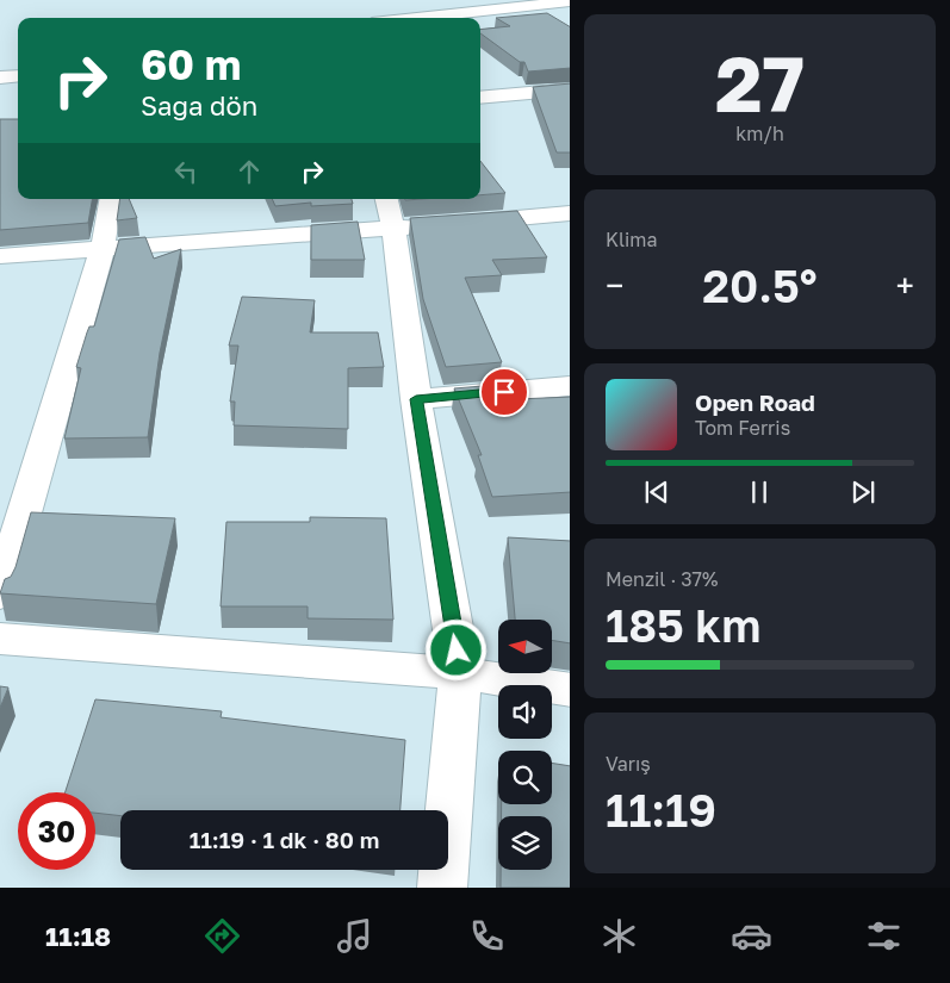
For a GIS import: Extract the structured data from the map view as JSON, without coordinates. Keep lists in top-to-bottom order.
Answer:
{
  "north": "left",
  "page": {
    "tile": [
      ["27", "km/h"],
      "Klima",
      ["Menzil · 37%", "185 km"],
      ["Varış", "11:19"]
    ],
    "turn": ["60 m", "Sağa dön"],
    "heat": ["−", "20.5°", "+"],
    "song": ["Open Road", "Tom Ferris"],
    "limit": "30",
    "trip": "11:19 · 1 dk · 80 m",
    "tabs": "11:18"
  }
}
